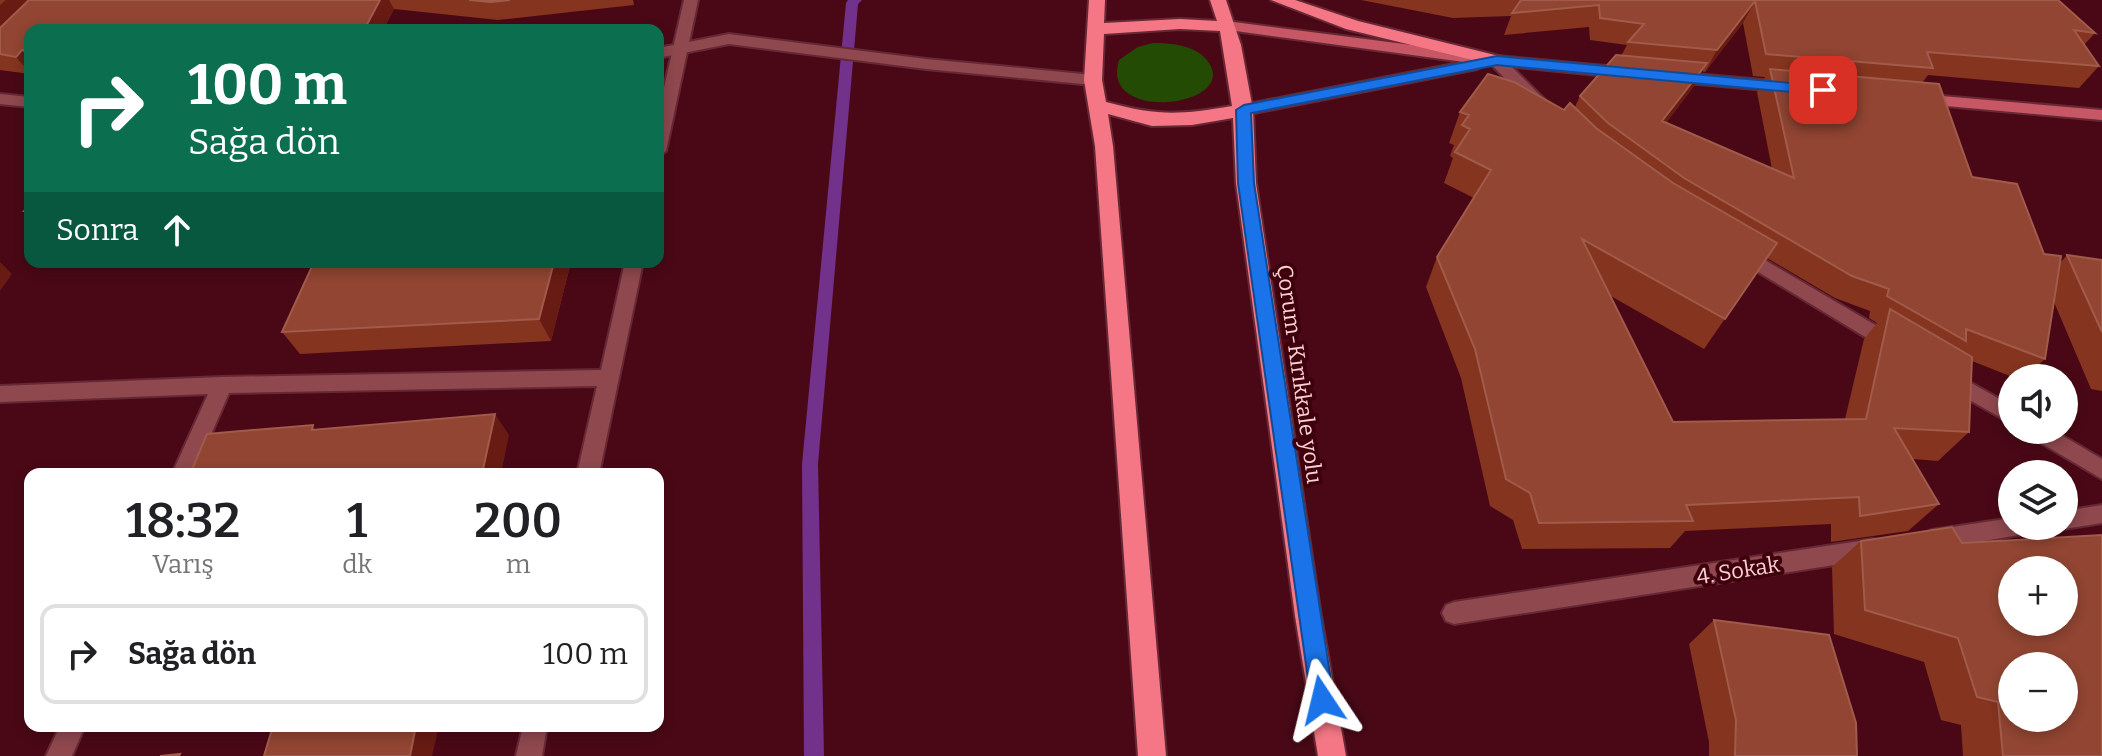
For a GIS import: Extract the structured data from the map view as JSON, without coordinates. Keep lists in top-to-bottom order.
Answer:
{
  "streets": {
    "highway": ["Çorum-Kırıkkale yolu"],
    "street": ["4. Sokak"]
  },
  "page": {
    "turn": ["100 m", "Sağa dön"],
    "then": "Sonra",
    "map_buttons": ["+", "−"],
    "eta": [
      "18:32",
      "Varış",
      "1",
      "dk",
      "200",
      "m"
    ],
    "list": [
      {
        "name": "Sağa dön",
        "value": "100 m"
      }
    ]
  }
}
